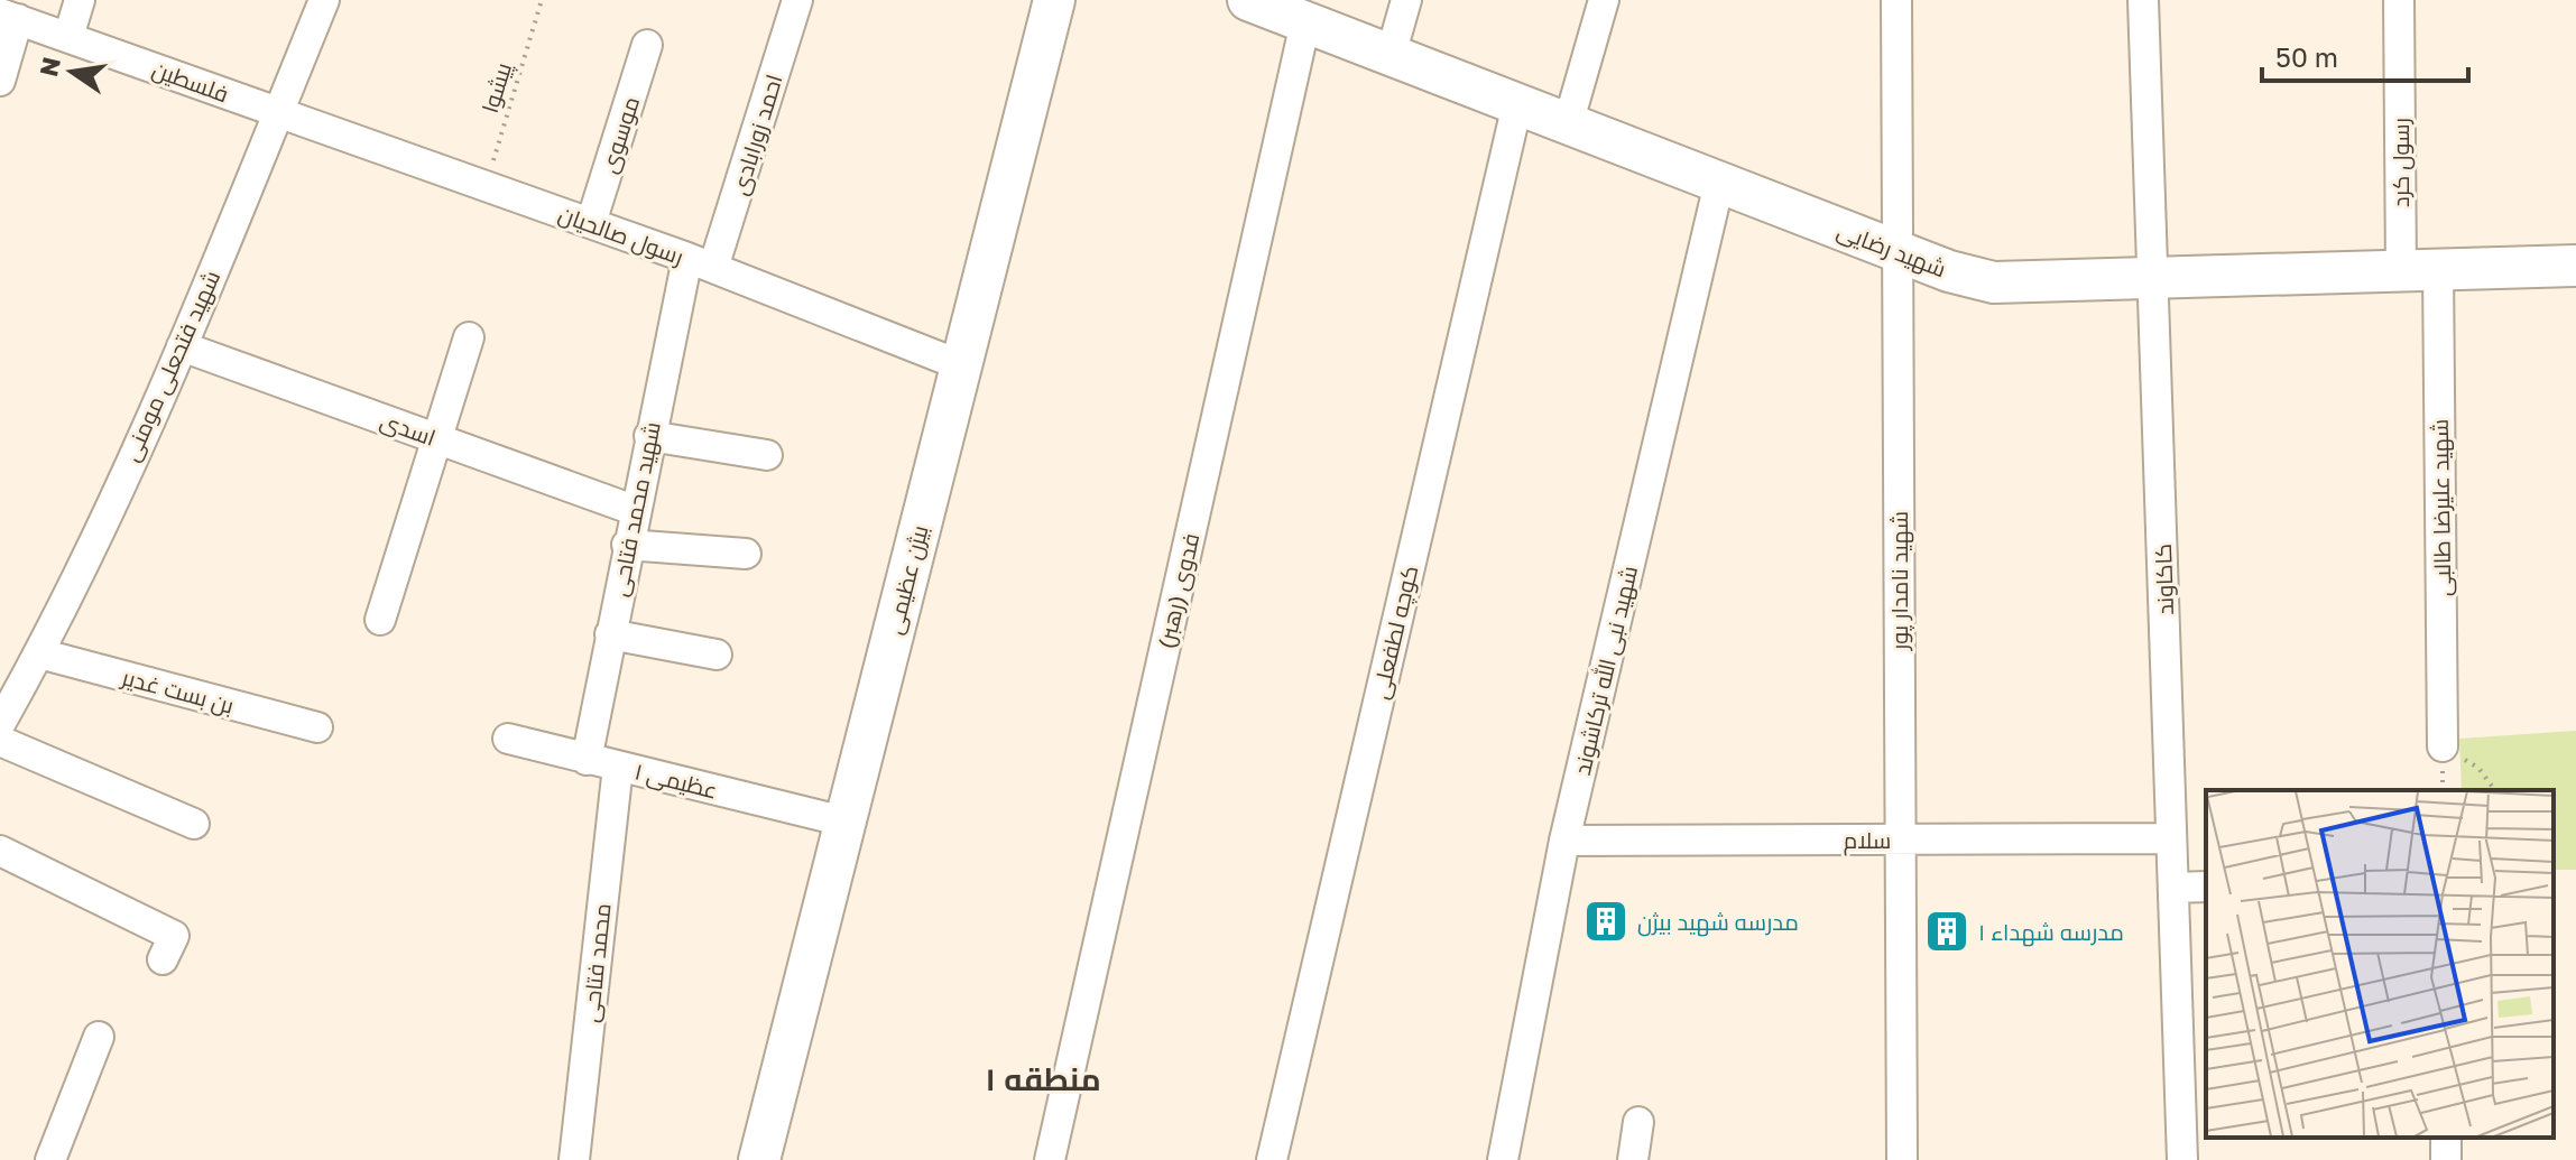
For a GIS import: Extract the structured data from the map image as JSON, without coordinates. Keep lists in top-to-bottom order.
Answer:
{
  "streets": {
    "main road": ["شهید رضایی", "بیژن عظیمی"],
    "street": [
      "فلسطین",
      "موسوی",
      "احمد زورابادی",
      "رسول کرد",
      "رسول صالحیان",
      "شهید فتحعلی مومنی",
      "اسدی",
      "شهید علیرضا طالبی",
      "شهید محمد فتاحی",
      "کاکاوند",
      "شهید نامدار پور",
      "فدوی (رهبر)",
      "کوچه لطفعلی",
      "شهید نبی الله ترکاشوند",
      "بن بست غدیر",
      "عظیمی ۱",
      "سلام",
      "محمد فتاحی"
    ],
    "path": ["پیشوا"]
  },
  "crossings": [
    ["فلسطین", "رسول صالحیان"],
    ["فلسطین", "شهید فتحعلی مومنی"],
    ["پیشوا", "رسول صالحیان"],
    ["موسوی", "رسول صالحیان"],
    ["احمد زورابادی", "رسول صالحیان"],
    ["احمد زورابادی", "شهید محمد فتاحی"],
    ["رسول کرد", "شهید رضایی"],
    ["رسول کرد", "شهید علیرضا طالبی"],
    ["رسول صالحیان", "شهید فتحعلی مومنی"],
    ["رسول صالحیان", "شهید محمد فتاحی"],
    ["رسول صالحیان", "بیژن عظیمی"],
    ["شهید رضایی", "شهید علیرضا طالبی"],
    ["شهید رضایی", "کاکاوند"],
    ["شهید رضایی", "شهید نامدار پور"],
    ["شهید رضایی", "فدوی (رهبر)"],
    ["شهید رضایی", "کوچه لطفعلی"],
    ["شهید رضایی", "شهید نبی الله ترکاشوند"],
    ["شهید فتحعلی مومنی", "اسدی"],
    ["شهید فتحعلی مومنی", "بن بست غدیر"],
    ["اسدی", "شهید محمد فتاحی"],
    ["شهید محمد فتاحی", "عظیمی ۱"],
    ["بیژن عظیمی", "عظیمی ۱"],
    ["کاکاوند", "سلام"],
    ["شهید نامدار پور", "سلام"],
    ["شهید نبی الله ترکاشوند", "سلام"],
    ["عظیمی ۱", "محمد فتاحی"]
  ],
  "districts": ["منطقه ۱"],
  "places": {
    "building": ["مدرسه شهید بیژن", "مدرسه شهداء ۱"]
  },
  "scale_bar": "50 m",
  "north": "left"
}
